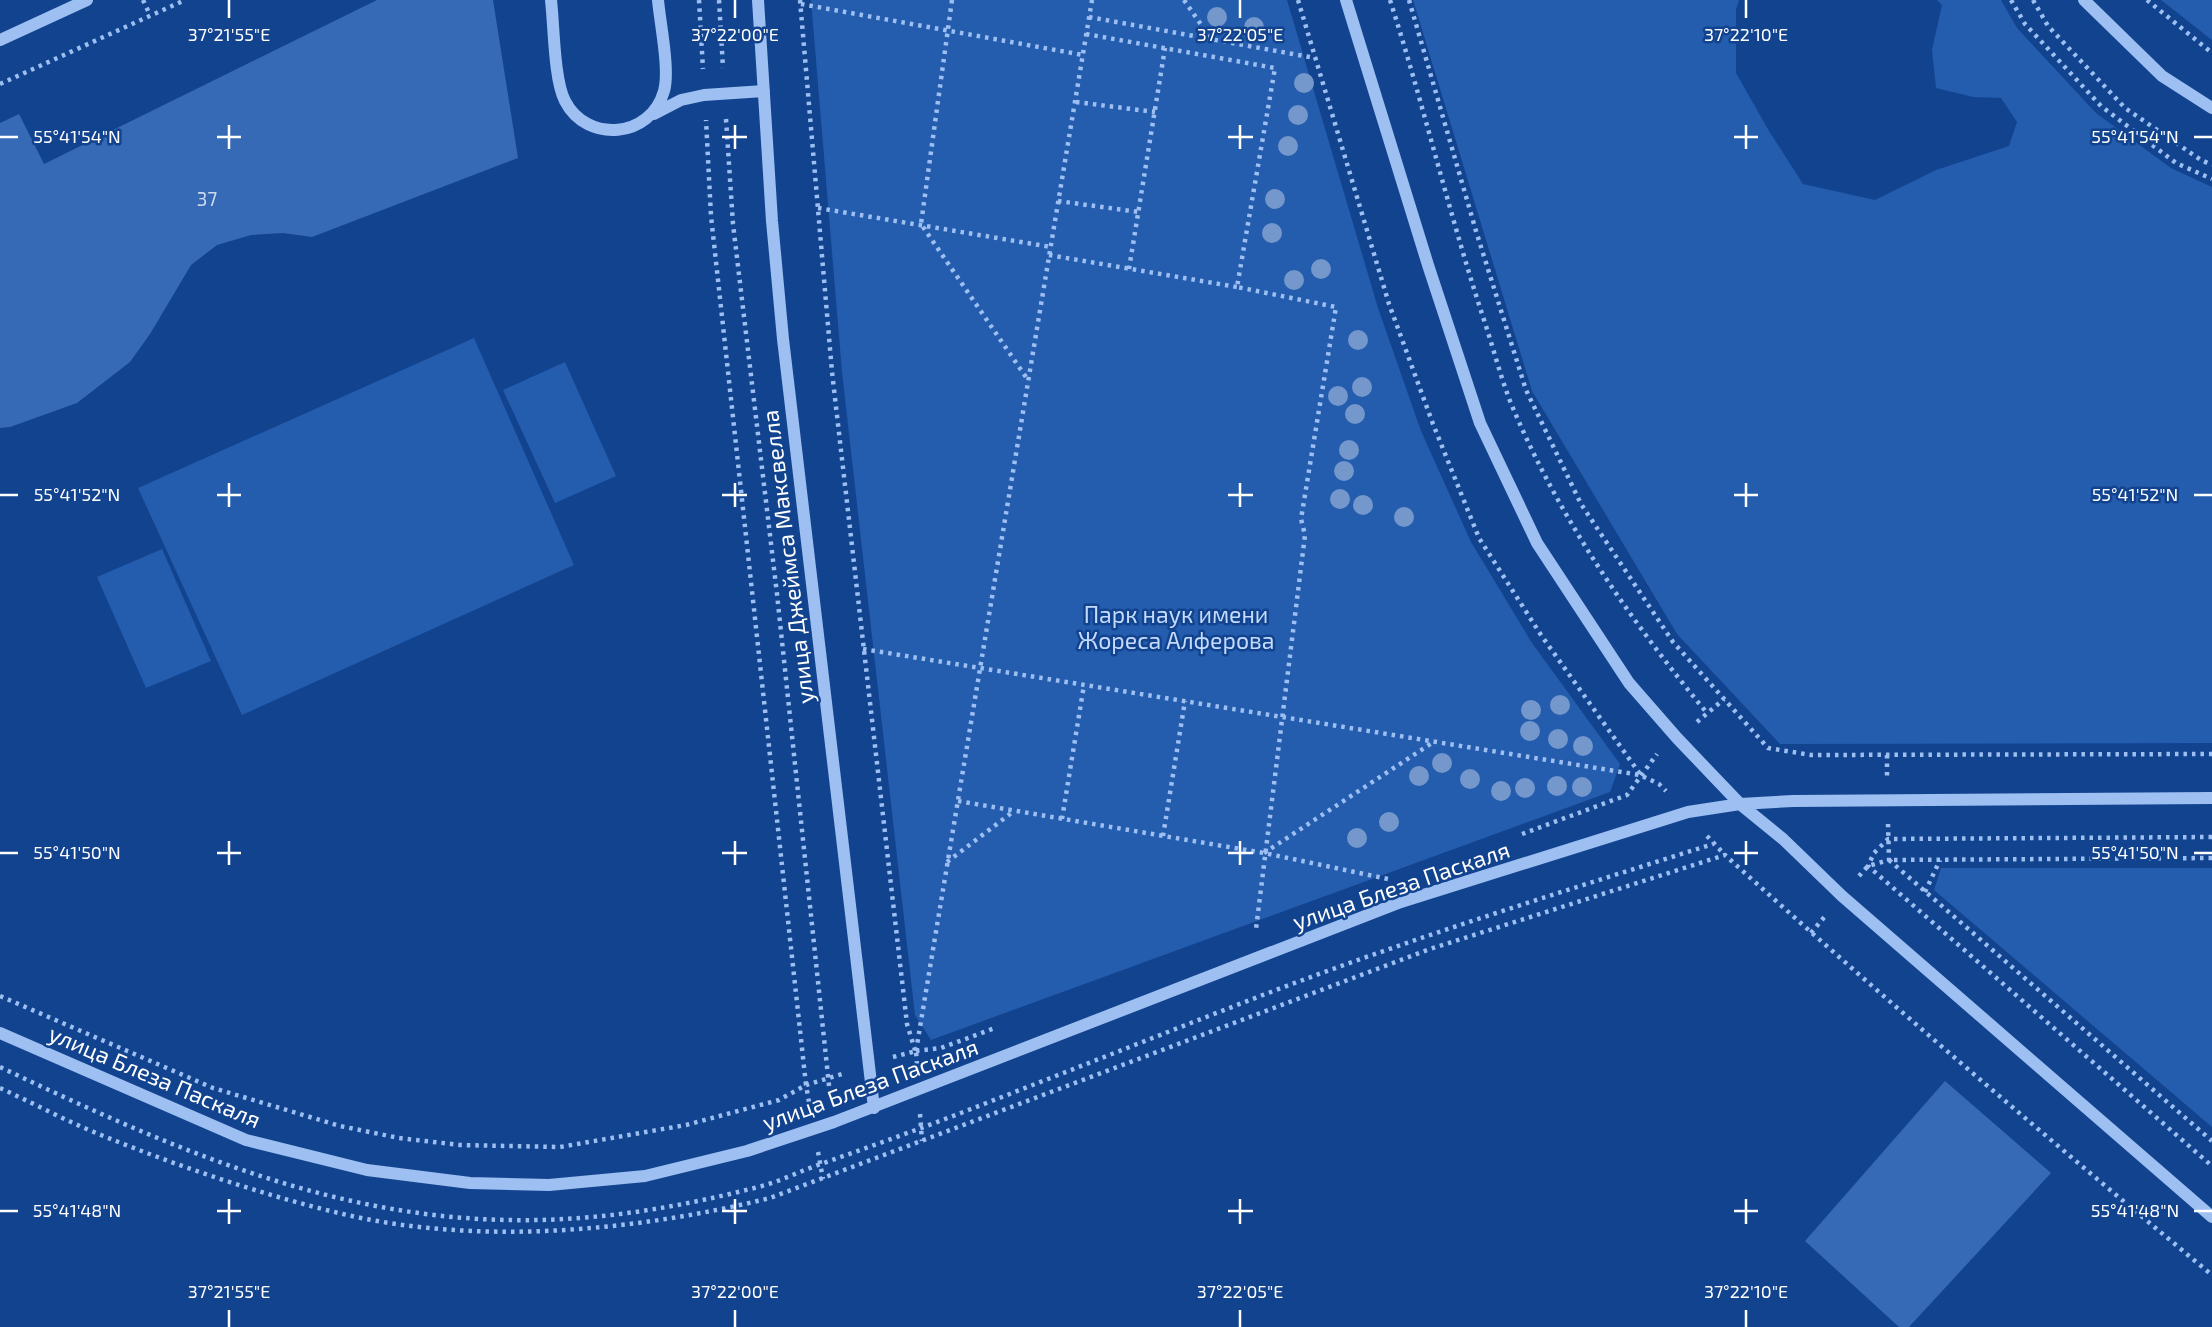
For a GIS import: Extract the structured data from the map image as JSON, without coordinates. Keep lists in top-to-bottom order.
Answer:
{
  "streets": {
    "street": ["улица Джеймса Максвелла", "улица Блеза Паскаля"]
  },
  "crossings": [
    ["улица Джеймса Максвелла", "улица Блеза Паскаля"]
  ],
  "parks": ["Парк наук имени Жореса Алферова"],
  "house_numbers": ["37"],
  "coordinates": [
    "37°21'55\"E",
    "37°22'00\"E",
    "37°22'05\"E",
    "37°22'10\"E",
    "55°41'54\"N",
    "55°41'52\"N",
    "55°41'50\"N",
    "55°41'48\"N"
  ]
}
